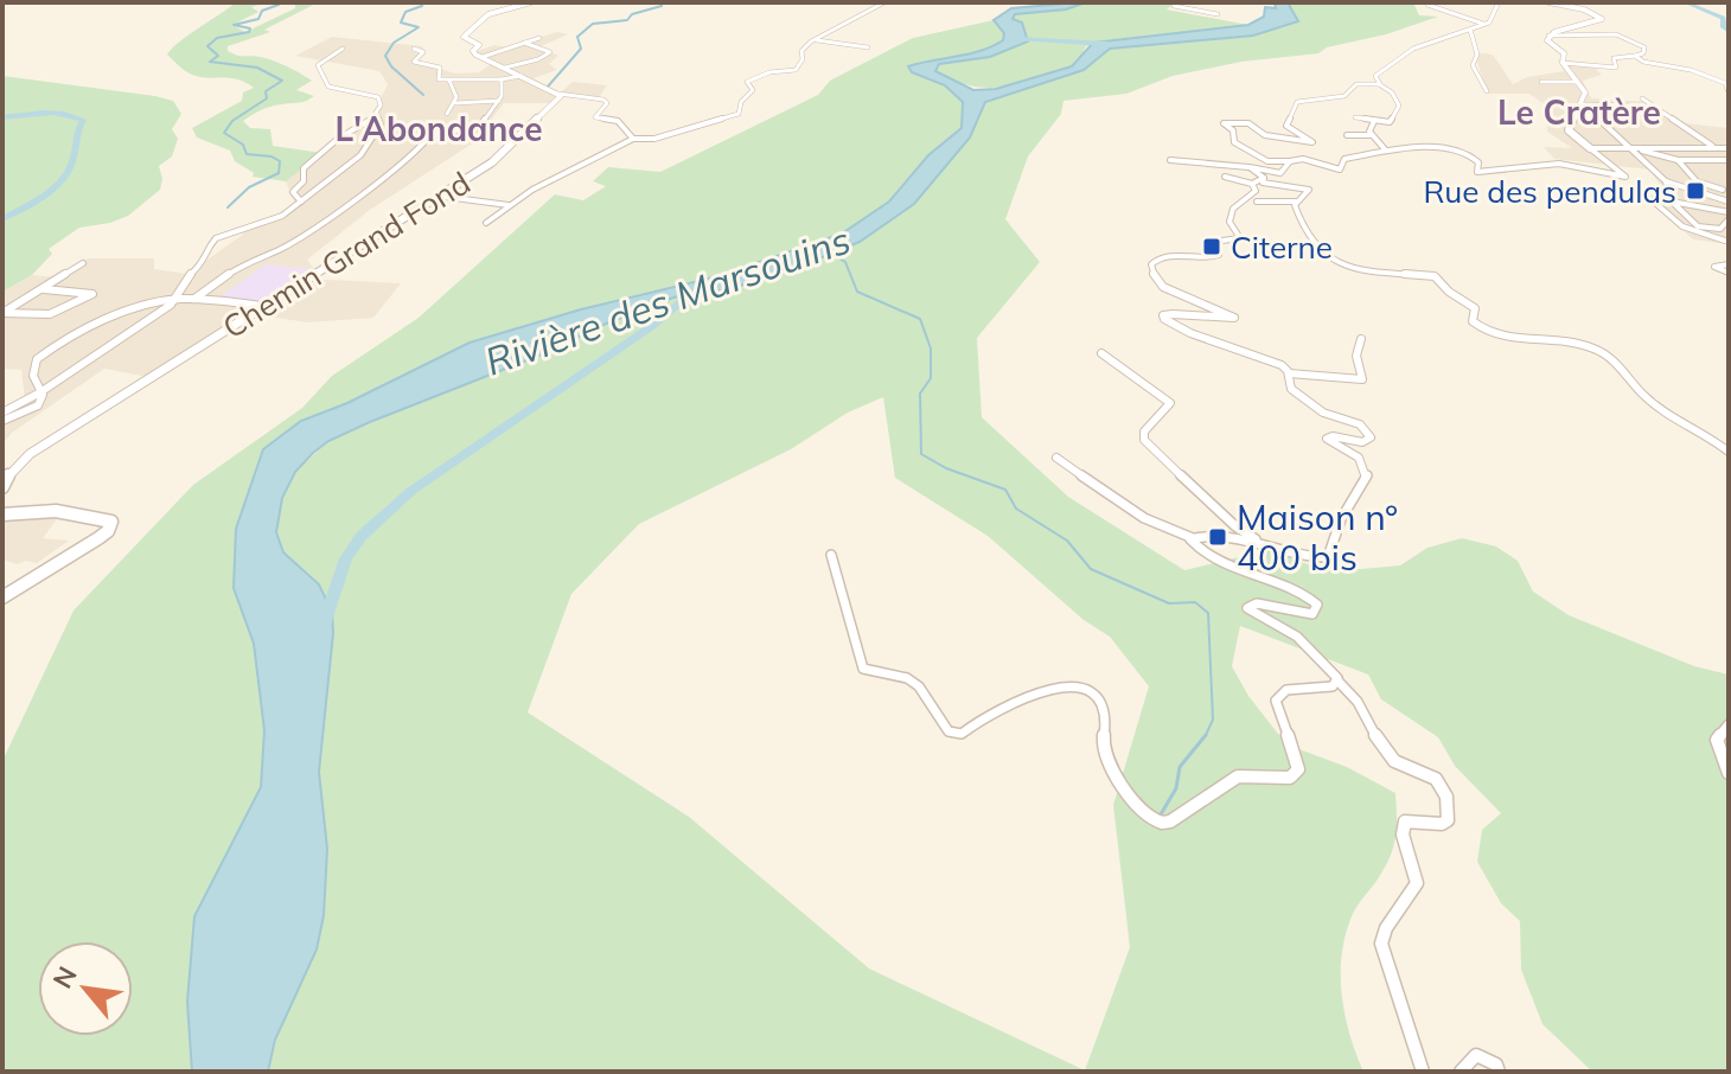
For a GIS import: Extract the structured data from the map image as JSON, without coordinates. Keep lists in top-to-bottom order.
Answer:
{
  "streets": {
    "street": ["Chemin Grand Fond"]
  },
  "districts": ["Le Cratère", "L'Abondance"],
  "water": ["Rivière des Marsouins"],
  "places": {
    "transit": ["Rue des pendulas", "Citerne", "Maison n° 400 bis"]
  },
  "north": "top left"
}
